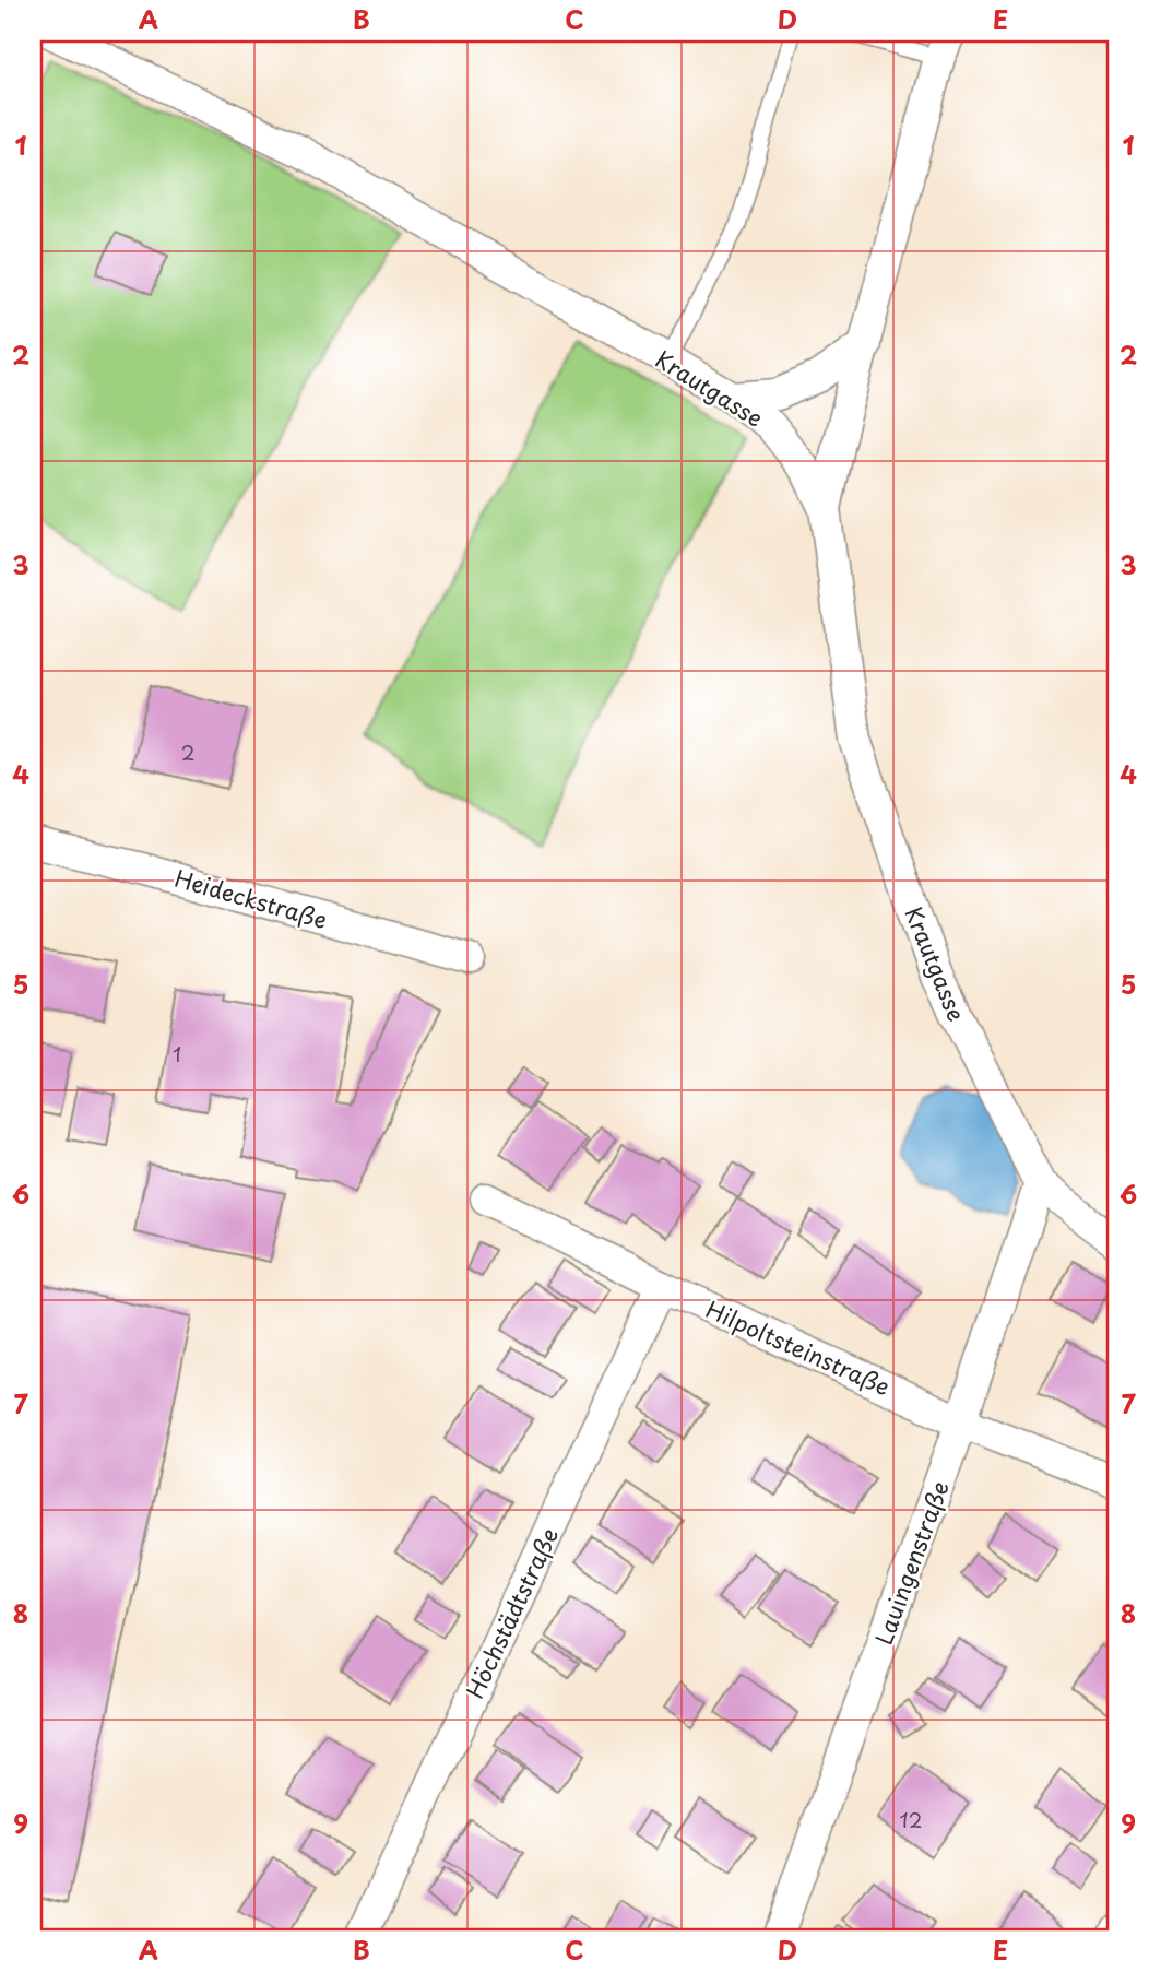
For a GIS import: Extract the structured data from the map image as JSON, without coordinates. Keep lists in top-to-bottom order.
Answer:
{
  "streets": {
    "street": [
      "Krautgasse",
      "Heideckstraße",
      "Hilpoltsteinstraße",
      "Lauingenstraße",
      "Höchstädtstraße"
    ]
  },
  "crossings": [
    ["Krautgasse", "Lauingenstraße"],
    ["Hilpoltsteinstraße", "Lauingenstraße"],
    ["Hilpoltsteinstraße", "Höchstädtstraße"]
  ],
  "house_numbers": ["2", "1", "12"],
  "grid": {
    "columns": [
      "A",
      "B",
      "C",
      "D",
      "E"
    ],
    "rows": [
      "1",
      "2",
      "3",
      "4",
      "5",
      "6",
      "7",
      "8",
      "9"
    ]
  }
}
